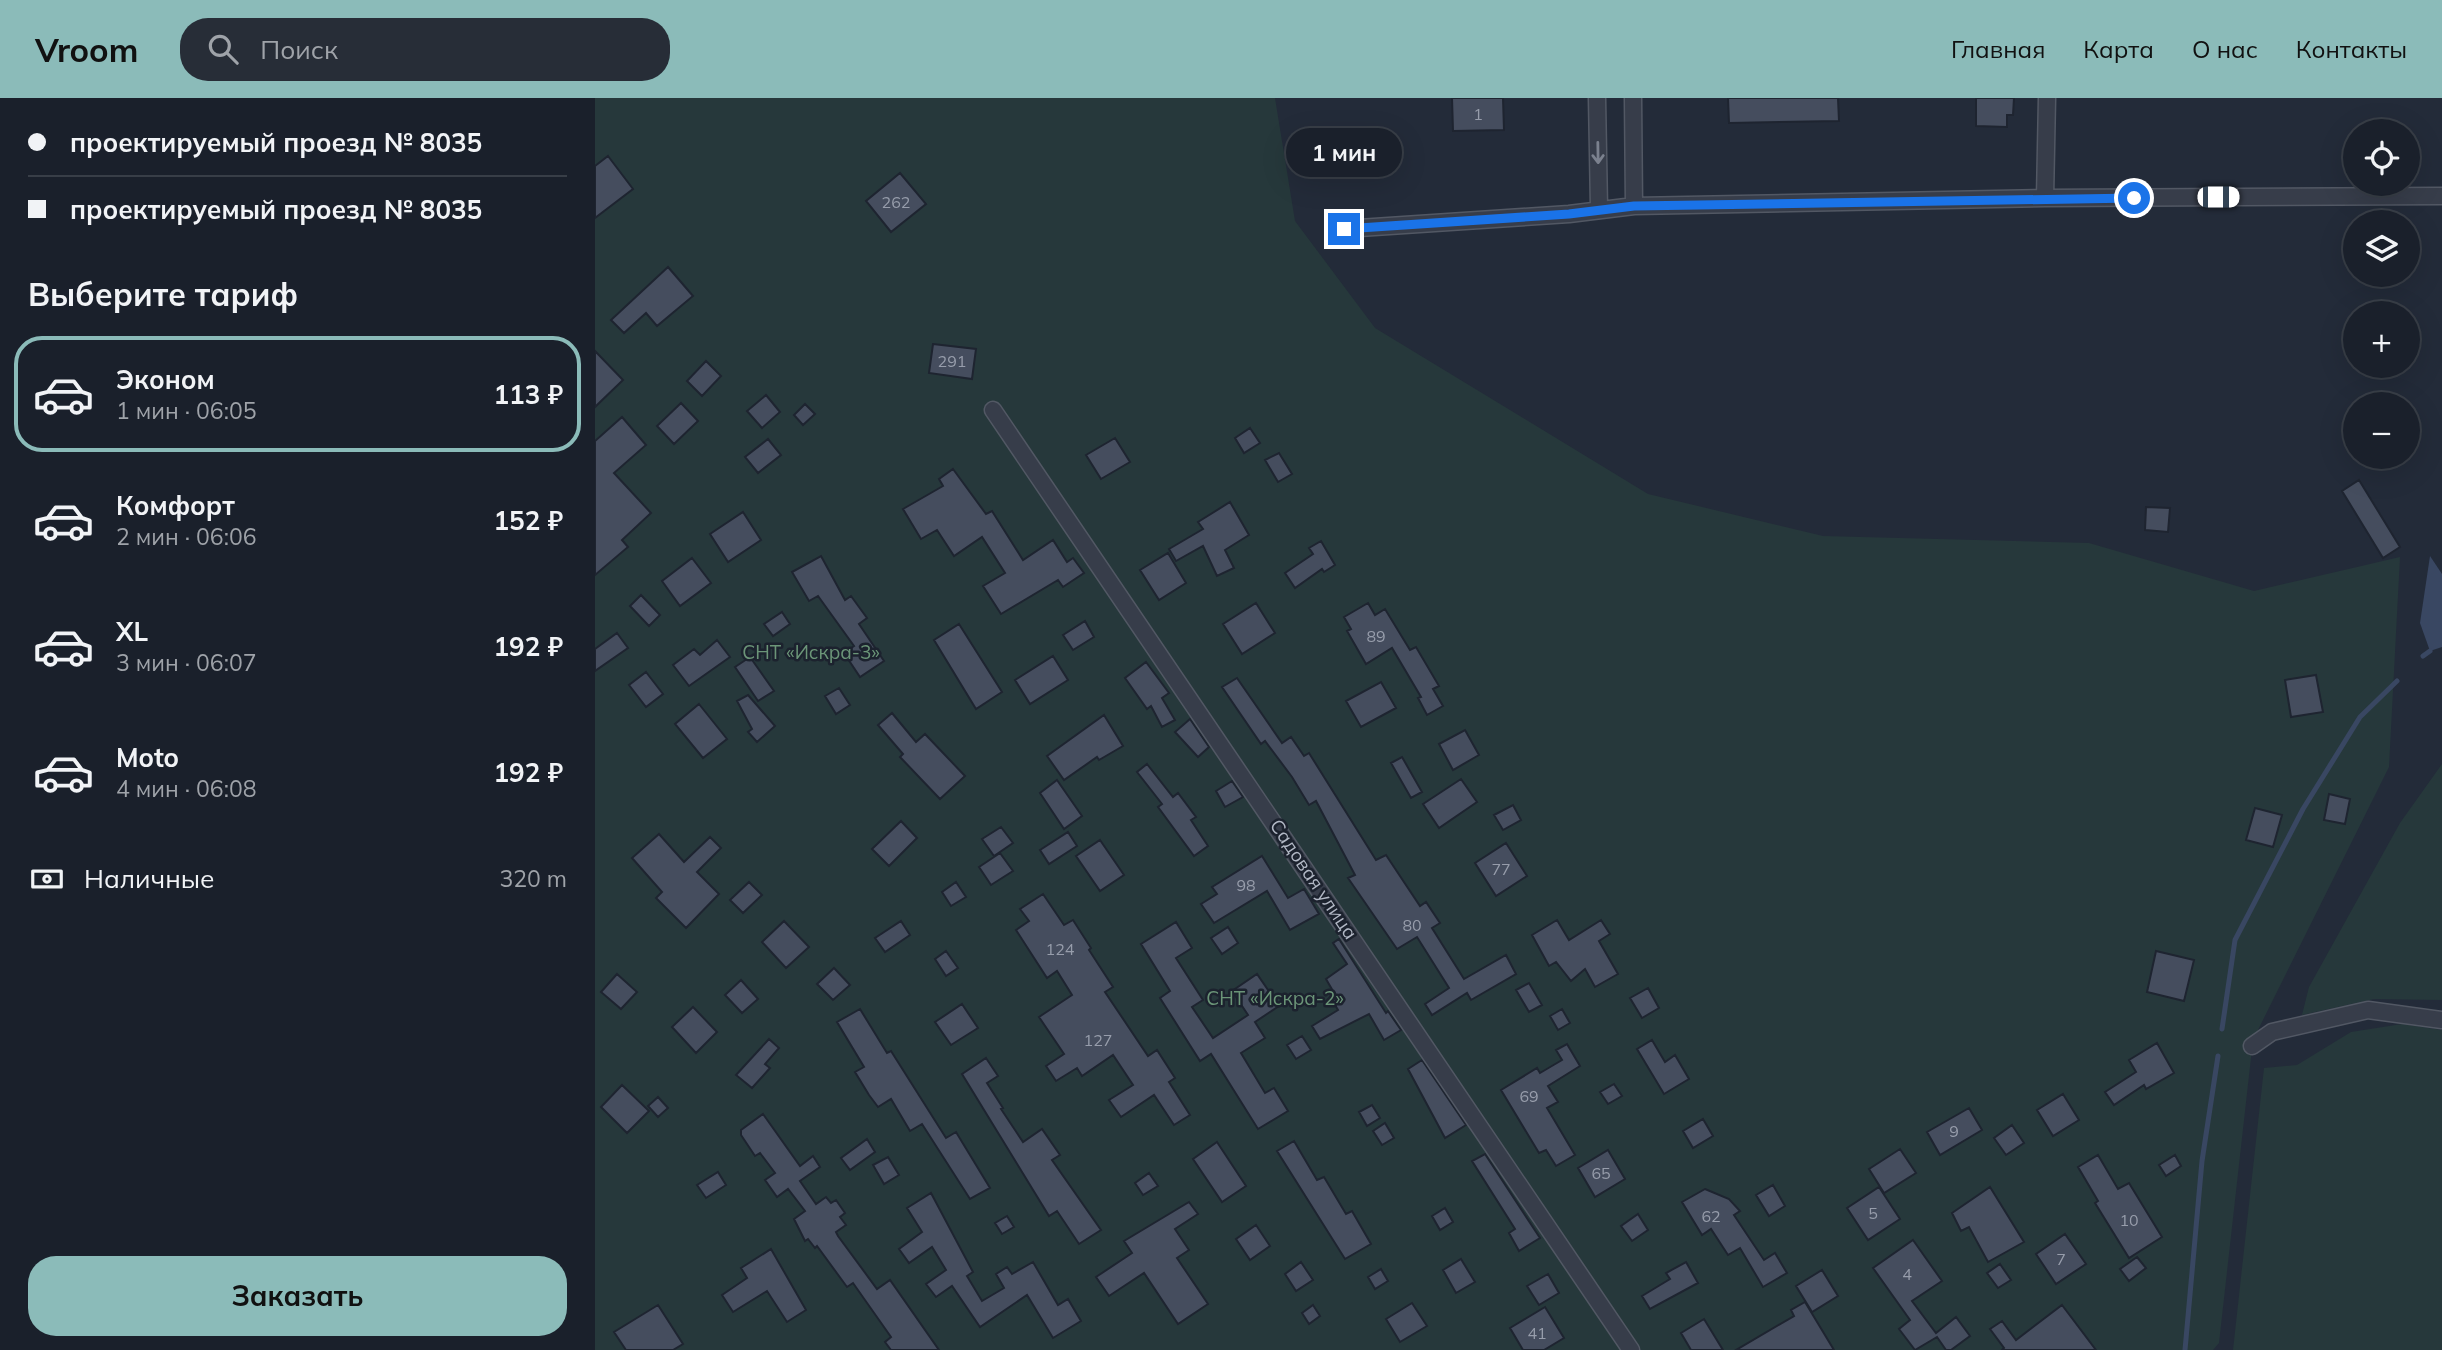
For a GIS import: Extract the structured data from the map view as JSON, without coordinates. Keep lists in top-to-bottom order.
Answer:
{
  "streets": {
    "street": ["Садовая улица"]
  },
  "parks": ["СНТ «Искра-3»", "СНТ «Искра-2»"],
  "house_numbers": [
    "1",
    "262",
    "291",
    "89",
    "77",
    "98",
    "80",
    "124",
    "127",
    "69",
    "9",
    "65",
    "5",
    "62",
    "10",
    "7",
    "4",
    "41"
  ],
  "page": {
    "header": "Vroom",
    "search": "Поиск",
    "nav": [
      "Главная",
      "Карта",
      "О нас",
      "Контакты"
    ],
    "banner": ["проектируемый проезд № 8035", "проектируемый проезд № 8035"],
    "map_buttons": ["+", "−"],
    "bubble": "1 мин",
    "heading": "Выберите тариф",
    "list": [
      {
        "name": "Эконом",
        "note": "1 мин · 06:05",
        "value": "113 ₽"
      },
      {
        "name": "Комфорт",
        "note": "2 мин · 06:06",
        "value": "152 ₽"
      },
      {
        "name": "XL",
        "note": "3 мин · 06:07",
        "value": "192 ₽"
      },
      {
        "name": "Moto",
        "note": "4 мин · 06:08",
        "value": "192 ₽"
      }
    ],
    "pay": ["Наличные", "320 m"],
    "buttons": "Заказать"
  }
}
